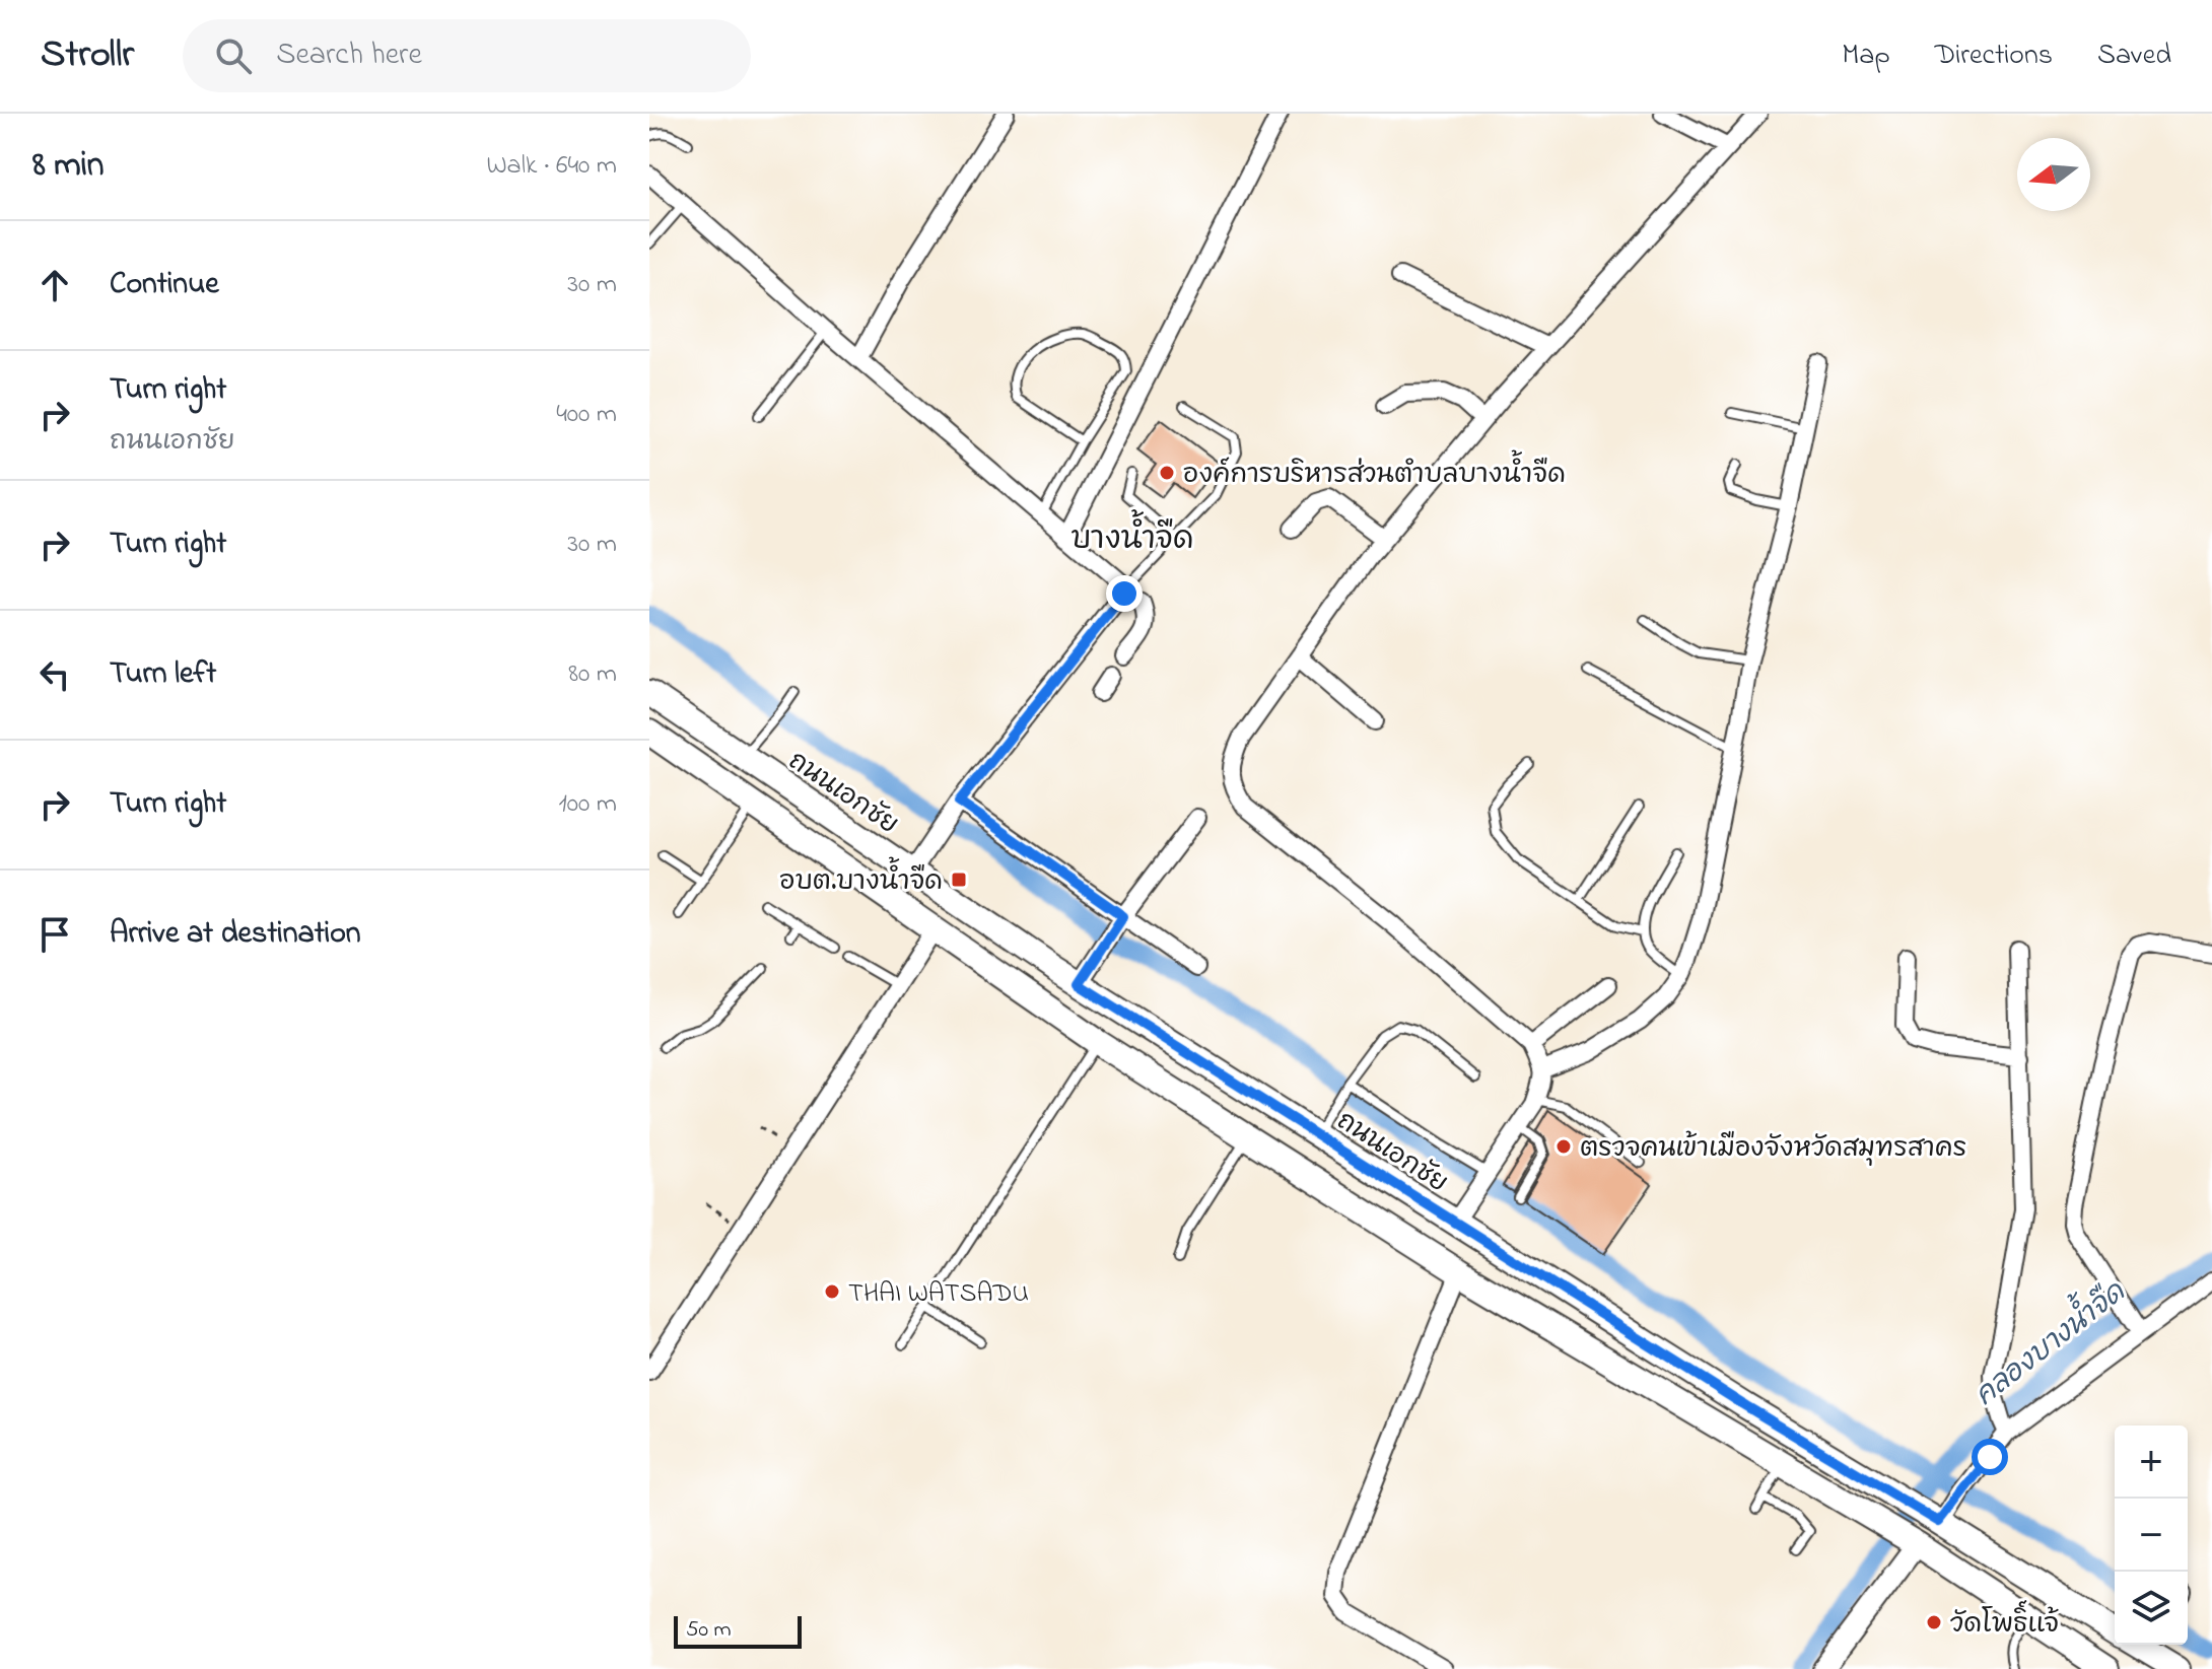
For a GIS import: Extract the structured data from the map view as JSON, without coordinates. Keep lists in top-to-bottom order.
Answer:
{
  "streets": {
    "main road": ["ถนนเอกชัย"]
  },
  "districts": ["บางน้ำจืด"],
  "water": ["คลองบางน้ำจืด"],
  "places": {
    "other": [
      "องค์การบริหารส่วนตำบลบางน้ำจืด",
      "ตรวจคนเข้าเมืองจังหวัดสมุทรสาคร",
      "THAI WATSADU",
      "วัดโพธิ์แจ้"
    ],
    "transit": ["อบต.บางน้ำจืด"]
  },
  "scale_bar": "50 m",
  "north": "left",
  "page": {
    "header": "Strollr",
    "search": "Search here",
    "nav": ["Map", "Directions", "Saved"],
    "heading": ["8 min", "Walk · 640 m"],
    "list": [
      ["Continue", "30 m"],
      ["Turn right", "ถนนเอกชัย", "400 m"],
      ["Turn right", "30 m"],
      ["Turn left", "80 m"],
      ["Turn right", "100 m"],
      "Arrive at destination"
    ],
    "map_buttons": ["+", "−"],
    "scale": "50 m"
  }
}
